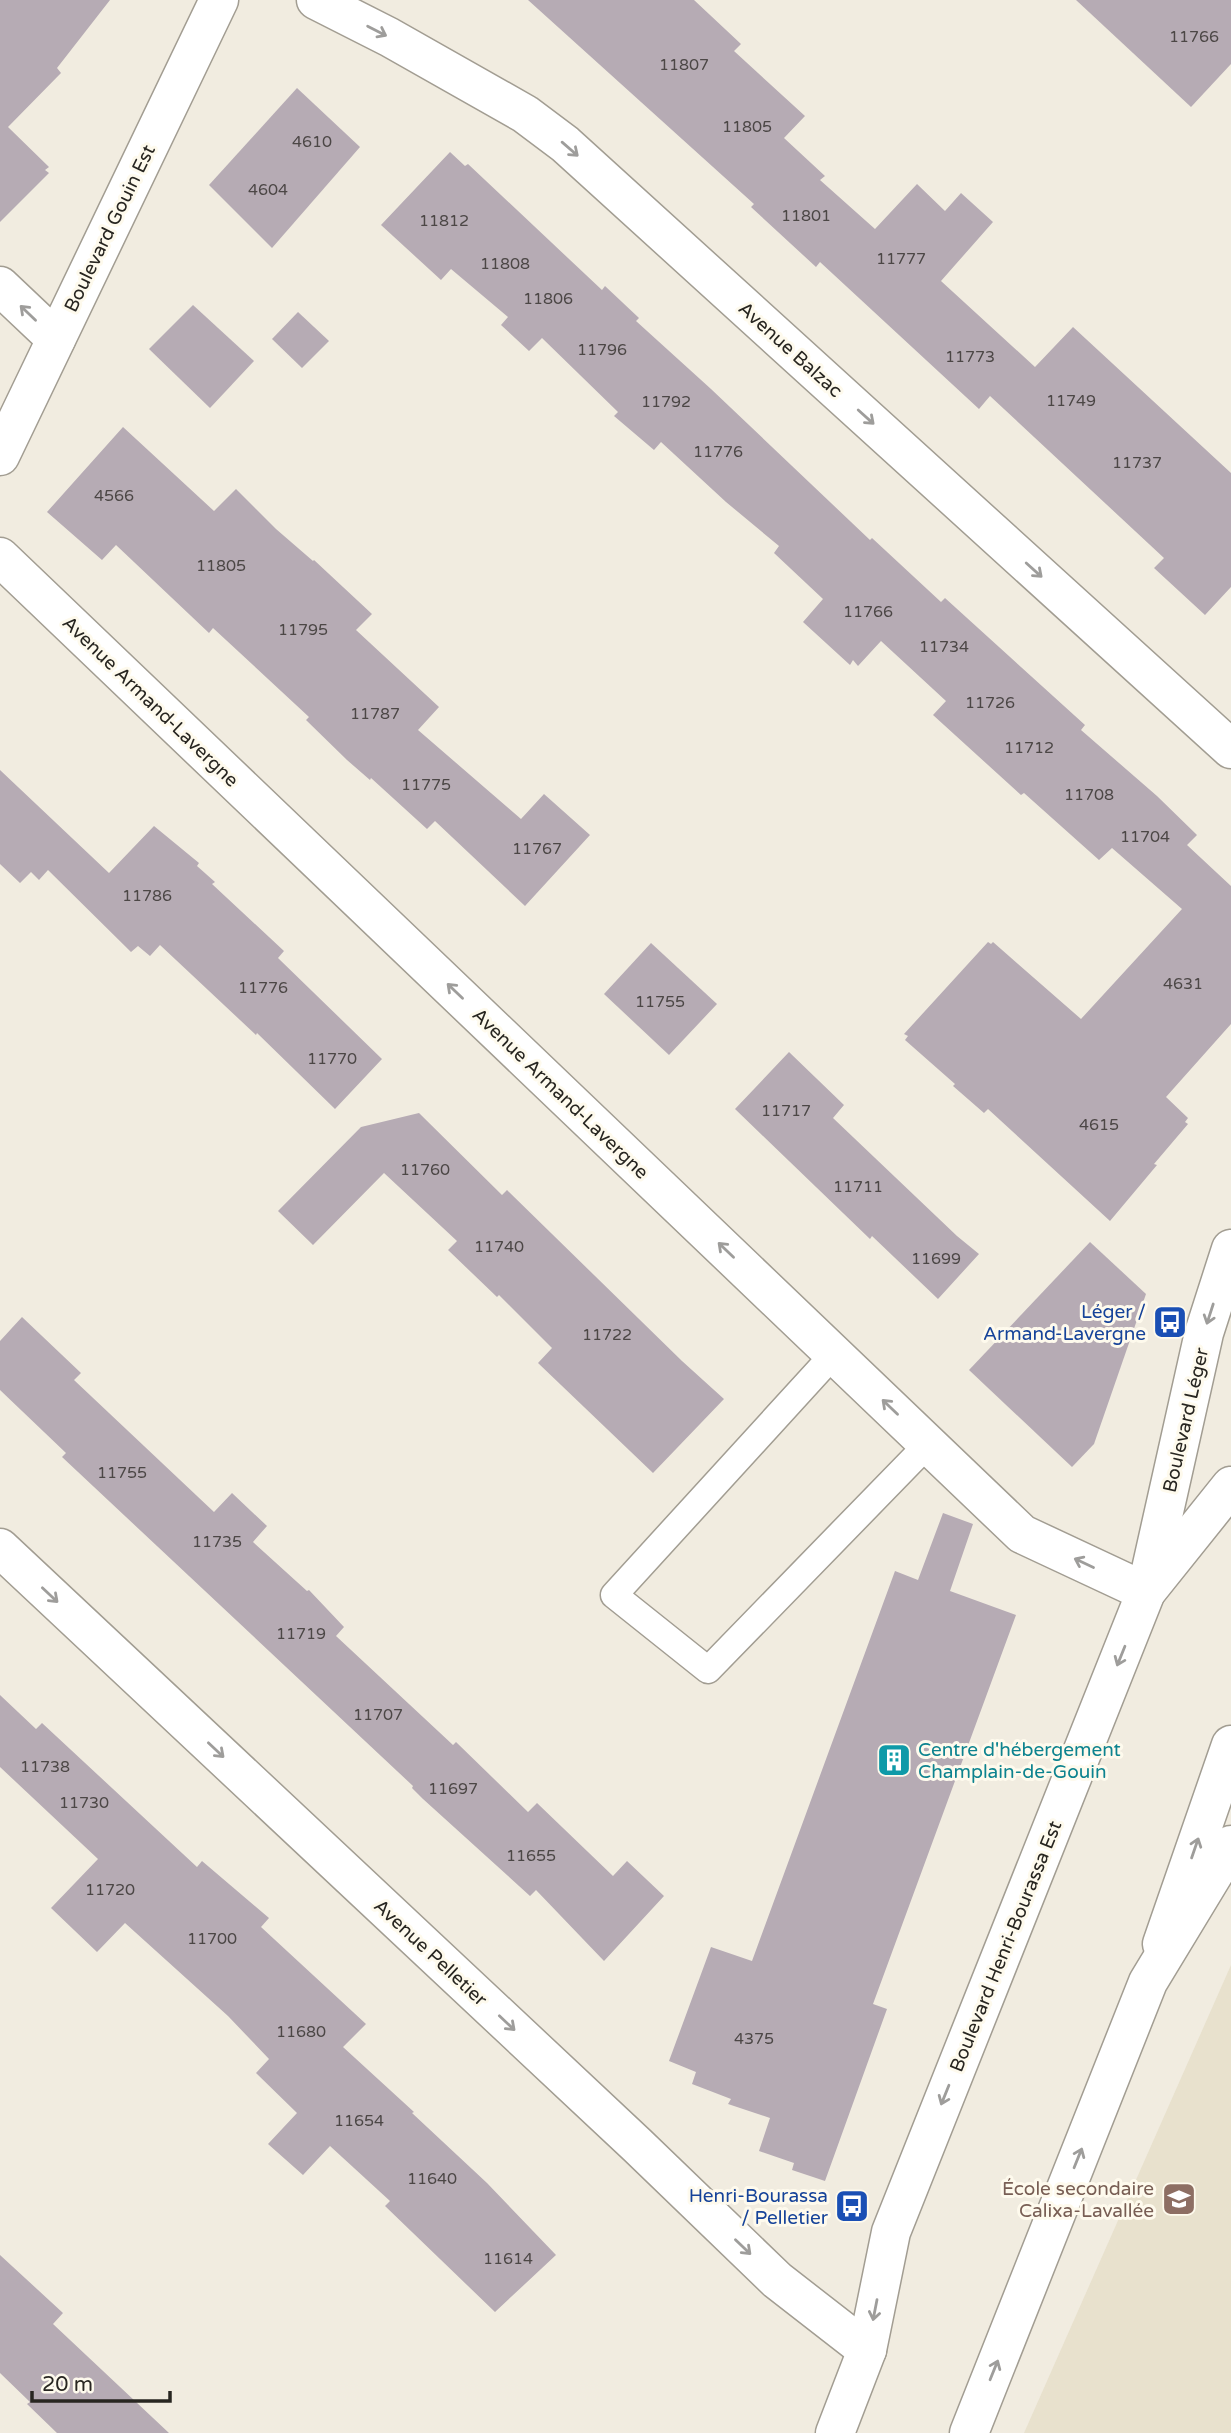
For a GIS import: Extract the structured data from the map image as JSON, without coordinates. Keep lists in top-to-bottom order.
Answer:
{
  "streets": {
    "street": [
      "Boulevard Gouin Est",
      "Avenue Balzac",
      "Avenue Armand-Lavergne",
      "Boulevard Léger",
      "Boulevard Henri-Bourassa Est",
      "Avenue Pelletier"
    ]
  },
  "crossings": [
    ["Avenue Armand-Lavergne", "Boulevard Léger"],
    ["Avenue Armand-Lavergne", "Boulevard Henri-Bourassa Est"],
    ["Boulevard Léger", "Boulevard Henri-Bourassa Est"],
    ["Boulevard Henri-Bourassa Est", "Avenue Pelletier"]
  ],
  "one_way": [
    "Avenue Balzac",
    "Avenue Armand-Lavergne",
    "Boulevard Léger",
    "Avenue Pelletier"
  ],
  "places": {
    "bus stop": ["Léger / Armand-Lavergne", "Henri-Bourassa / Pelletier"],
    "building": ["Centre d'hébergement Champlain-de-Gouin"],
    "school or university": ["École secondaire Calixa-Lavallée"]
  },
  "house_numbers": [
    "11766",
    "11807",
    "11805",
    "4610",
    "4604",
    "11801",
    "11812",
    "11777",
    "11808",
    "11806",
    "11796",
    "11773",
    "11749",
    "11792",
    "11776",
    "11737",
    "4566",
    "11805",
    "11766",
    "11795",
    "11734",
    "11726",
    "11787",
    "11712",
    "11775",
    "11708",
    "11704",
    "11767",
    "11786",
    "4631",
    "11776",
    "11755",
    "11770",
    "11717",
    "4615",
    "11760",
    "11711",
    "11740",
    "11699",
    "11722",
    "11755",
    "11735",
    "11719",
    "11707",
    "11738",
    "11697",
    "11730",
    "11655",
    "11720",
    "11700",
    "11680",
    "4375",
    "11654",
    "11640",
    "11614"
  ],
  "scale_bar": "20 m"
}
